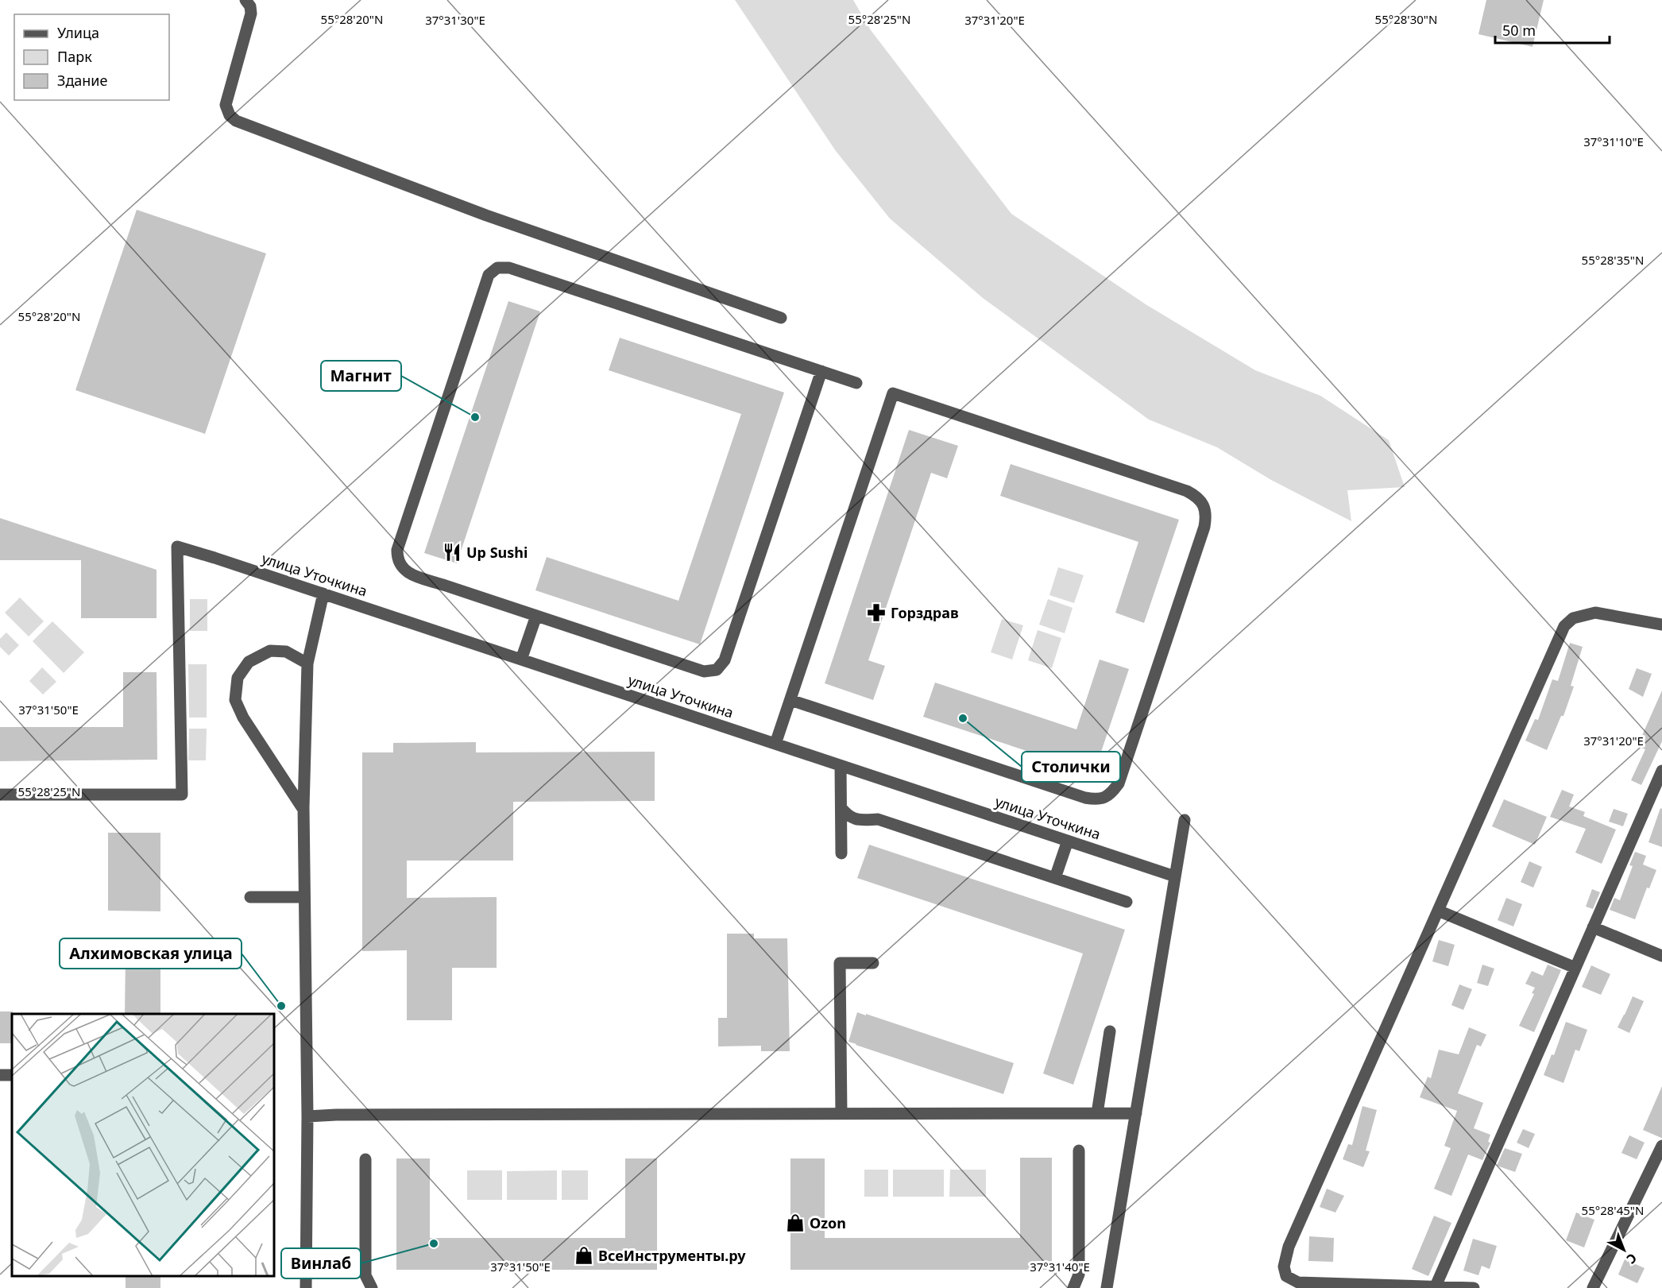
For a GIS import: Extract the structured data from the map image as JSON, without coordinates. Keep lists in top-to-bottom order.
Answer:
{
  "streets": {
    "street": ["улица Уточкина"]
  },
  "places": {
    "other": [
      "Магнит",
      "Столички",
      "Алхимовская улица",
      "Винлаб"
    ],
    "restaurant": ["Up Sushi"],
    "pharmacy": ["Горздрав"],
    "shop": ["Ozon", "ВсеИнструменты.ру"]
  },
  "legend": ["Улица", "Парк", "Здание"],
  "scale_bar": "50 m",
  "north": "bottom right",
  "coordinates": [
    "55°28'20\"N",
    "55°28'25\"N",
    "55°28'30\"N",
    "37°31'30\"E",
    "37°31'20\"E",
    "37°31'10\"E",
    "55°28'35\"N",
    "37°31'50\"E",
    "55°28'45\"N",
    "37°31'40\"E"
  ]
}
